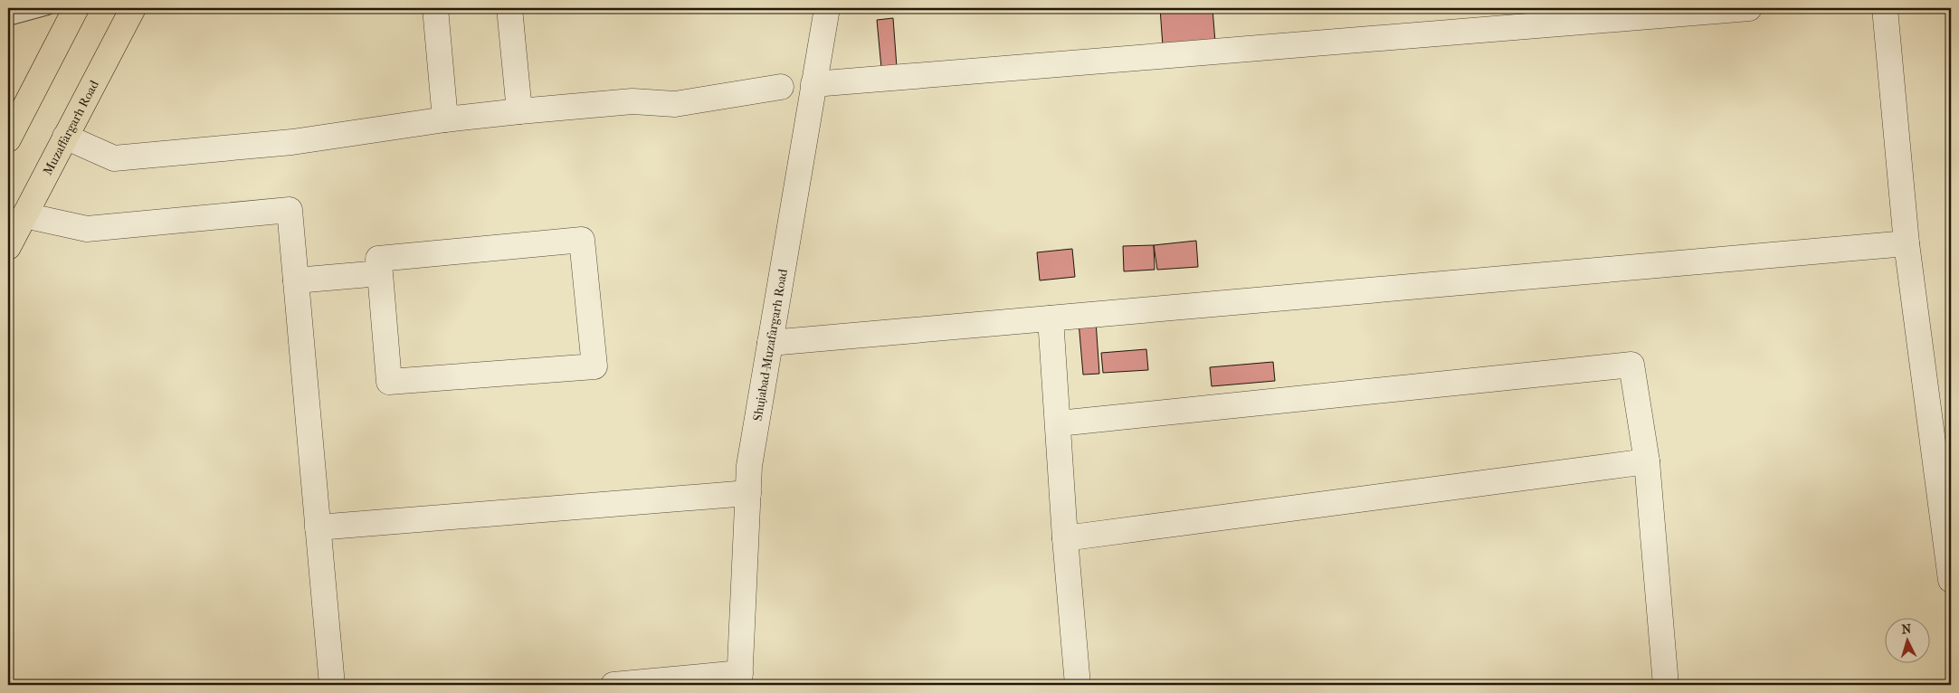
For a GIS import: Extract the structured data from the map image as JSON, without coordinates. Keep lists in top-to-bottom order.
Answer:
{
  "streets": {
    "main road": ["Muzaffargarh Road"],
    "street": ["Shujabad-Muzafargarh Road"]
  },
  "north": "top"
}
